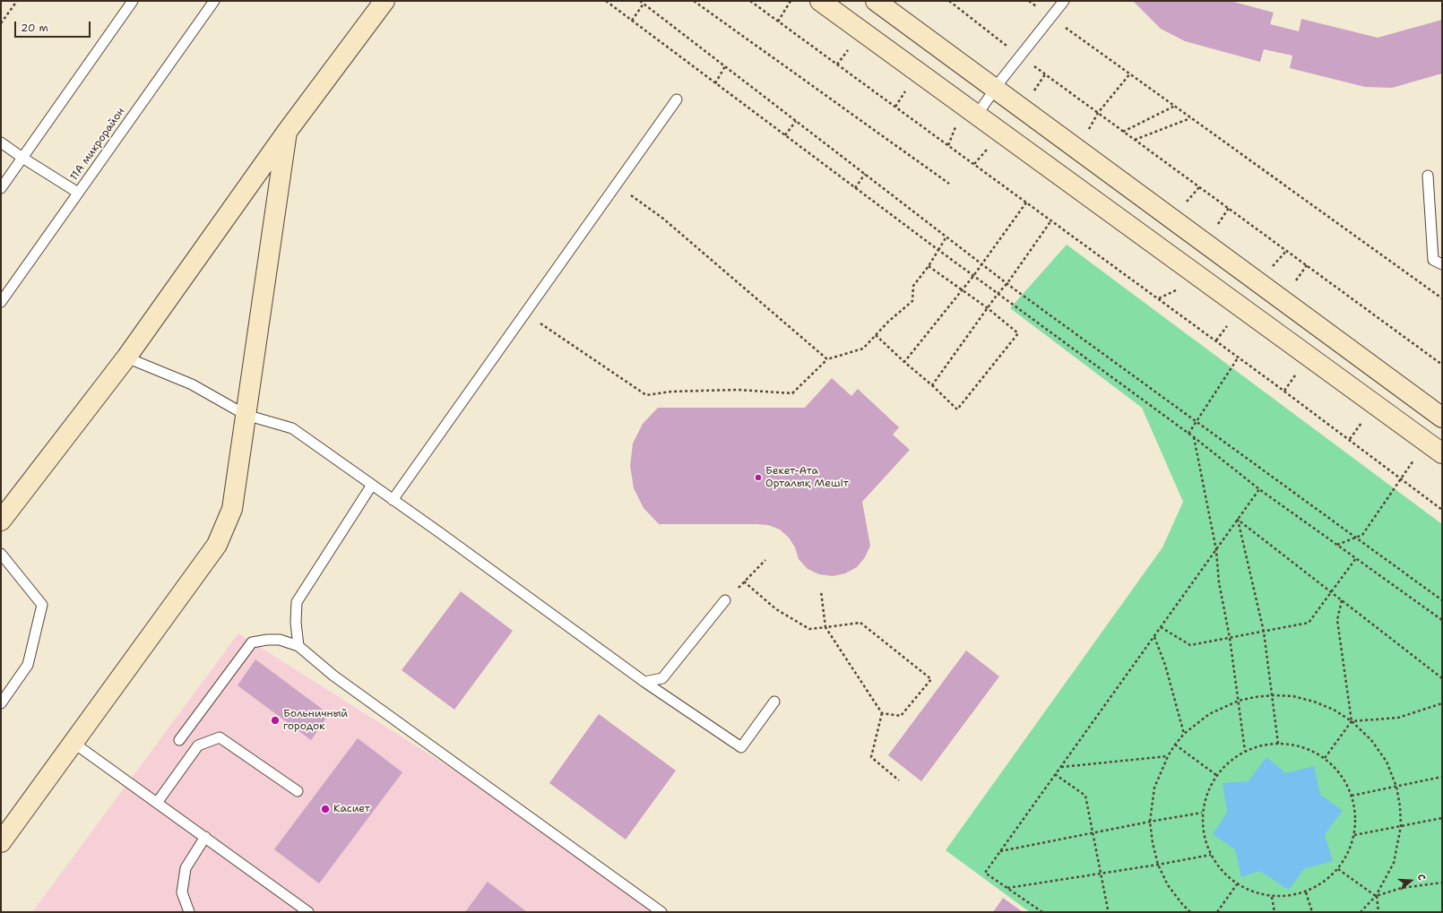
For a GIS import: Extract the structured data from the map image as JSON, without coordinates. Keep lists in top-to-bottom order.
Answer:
{
  "streets": {
    "lane": ["11А микрорайон"]
  },
  "places": ["Бекет-Ата Орталық Мешіт", "Больничный городок", "Касиет"],
  "scale_bar": "20 m",
  "north": "right"
}
